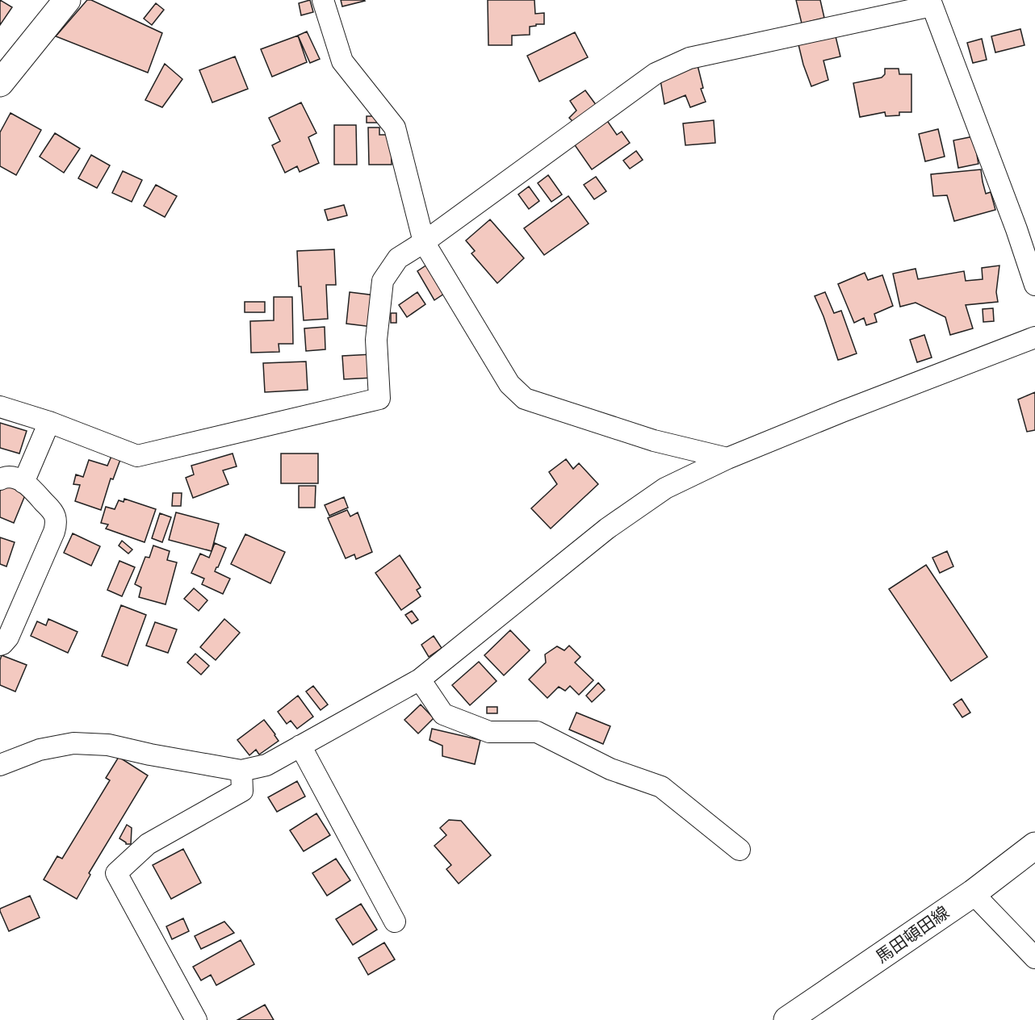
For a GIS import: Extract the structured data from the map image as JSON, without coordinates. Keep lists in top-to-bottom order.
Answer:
{
  "streets": {
    "main road": ["馬田頓田線"]
  }
}
